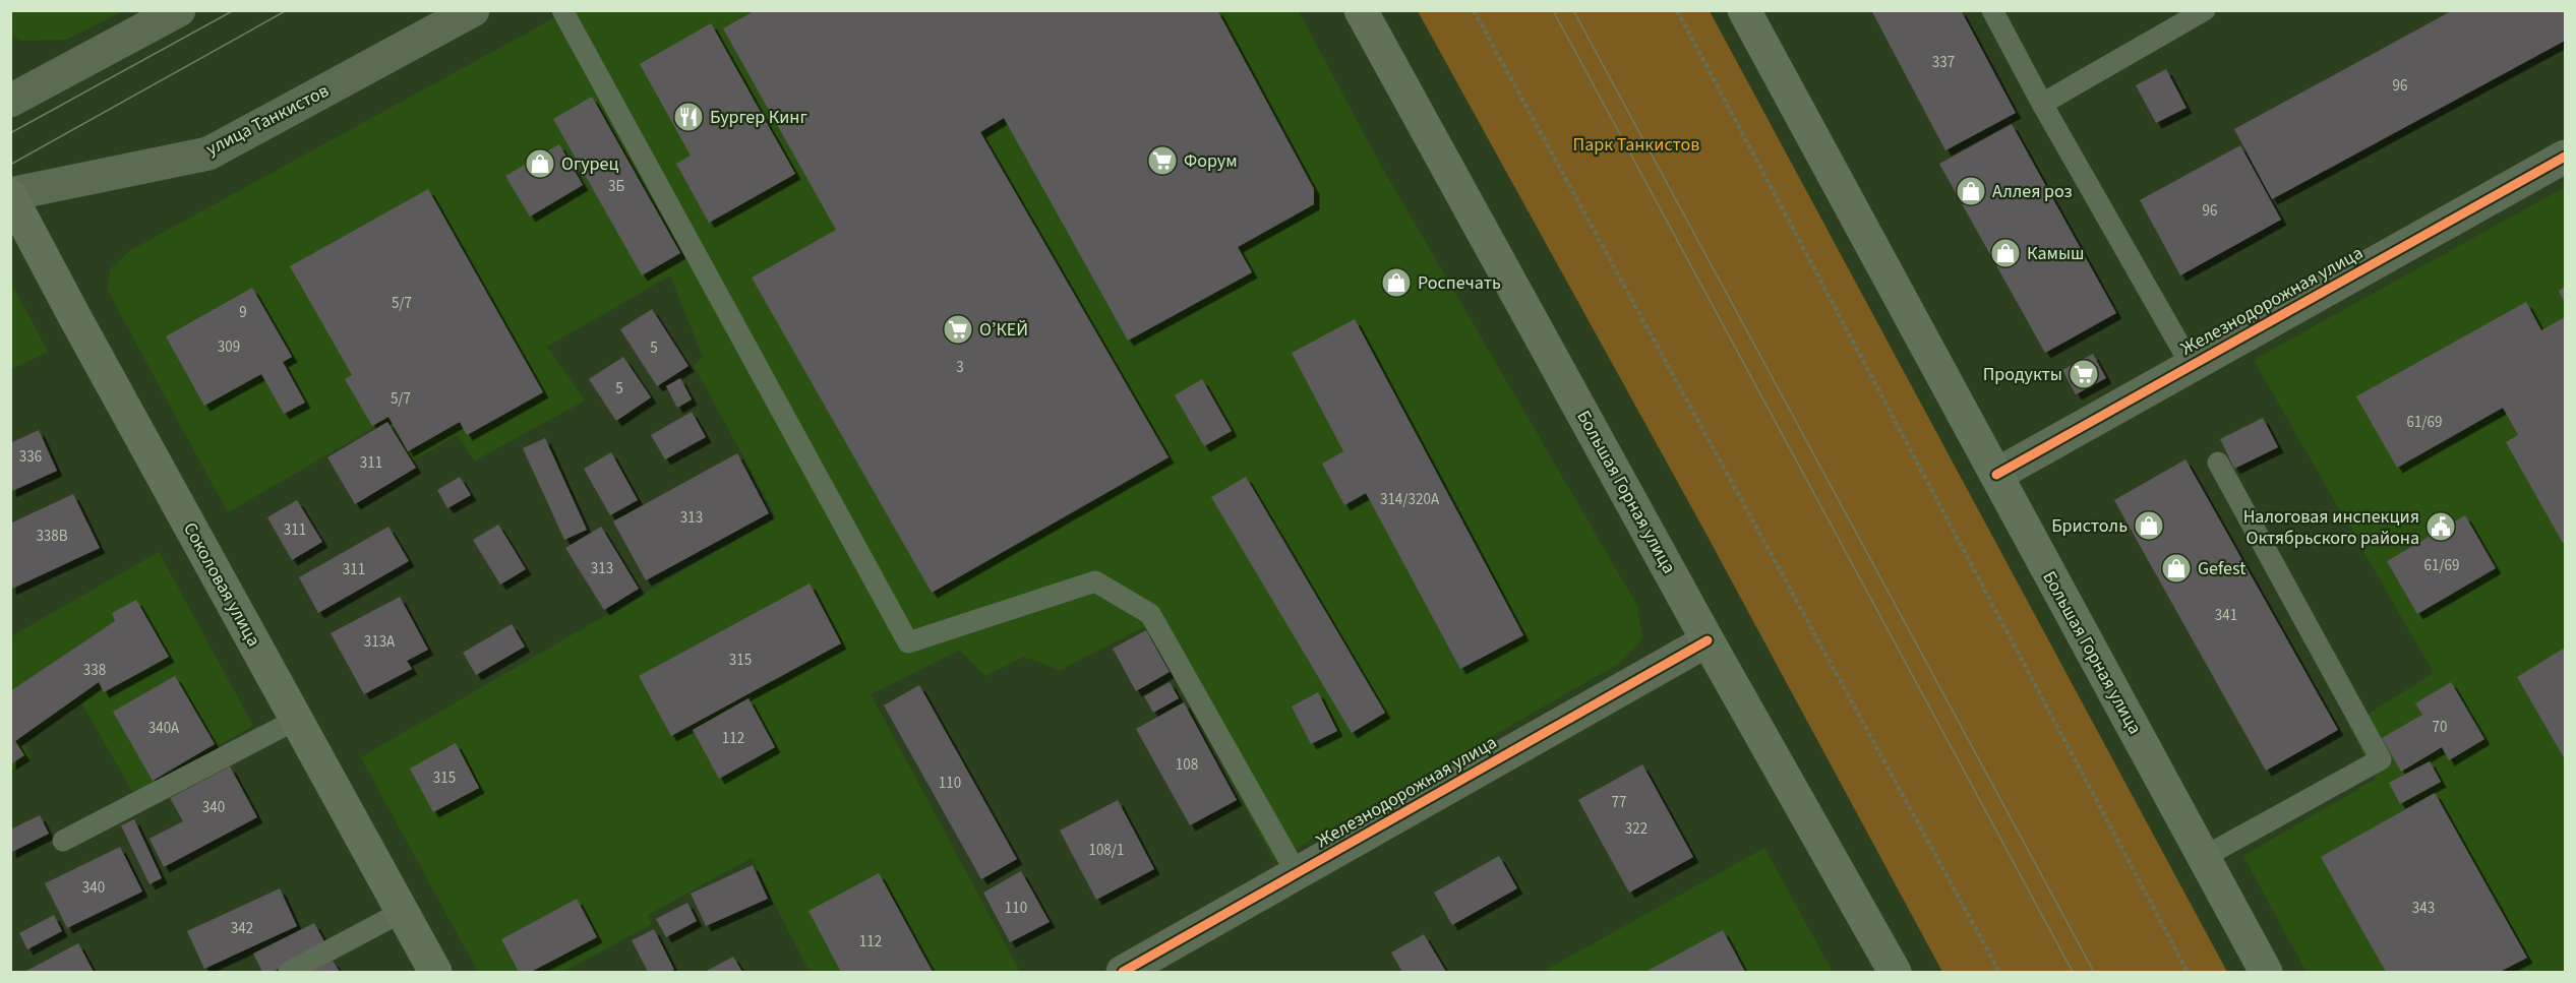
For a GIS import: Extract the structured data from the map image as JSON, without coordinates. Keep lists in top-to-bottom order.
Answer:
{
  "streets": {
    "main road": ["улица Танкистов", "Большая Горная улица", "Соколовая улица"],
    "street": ["Железнодорожная улица"]
  },
  "crossings": [
    ["улица Танкистов", "Соколовая улица"],
    ["Железнодорожная улица", "Большая Горная улица"]
  ],
  "parks": ["Парк Танкистов"],
  "places": {
    "restaurant": ["Бургер Кинг"],
    "supermarket": ["Форум", "О’КЕЙ", "Продукты"],
    "shop": [
      "Огурец",
      "Аллея роз",
      "Камыш",
      "Роспечать",
      "Бристоль",
      "Gefest"
    ],
    "public building": ["Налоговая инспекция Октябрьского района"]
  },
  "house_numbers": [
    "337",
    "96",
    "3Б",
    "96",
    "5/7",
    "9",
    "309",
    "5",
    "3",
    "5",
    "5/7",
    "61/69",
    "336",
    "311",
    "314/320А",
    "313",
    "311",
    "338В",
    "61/69",
    "313",
    "311",
    "341",
    "313А",
    "315",
    "338",
    "70",
    "340А",
    "112",
    "108",
    "315",
    "110",
    "77",
    "340",
    "322",
    "108/1",
    "340",
    "110",
    "343",
    "342",
    "112"
  ]
}
